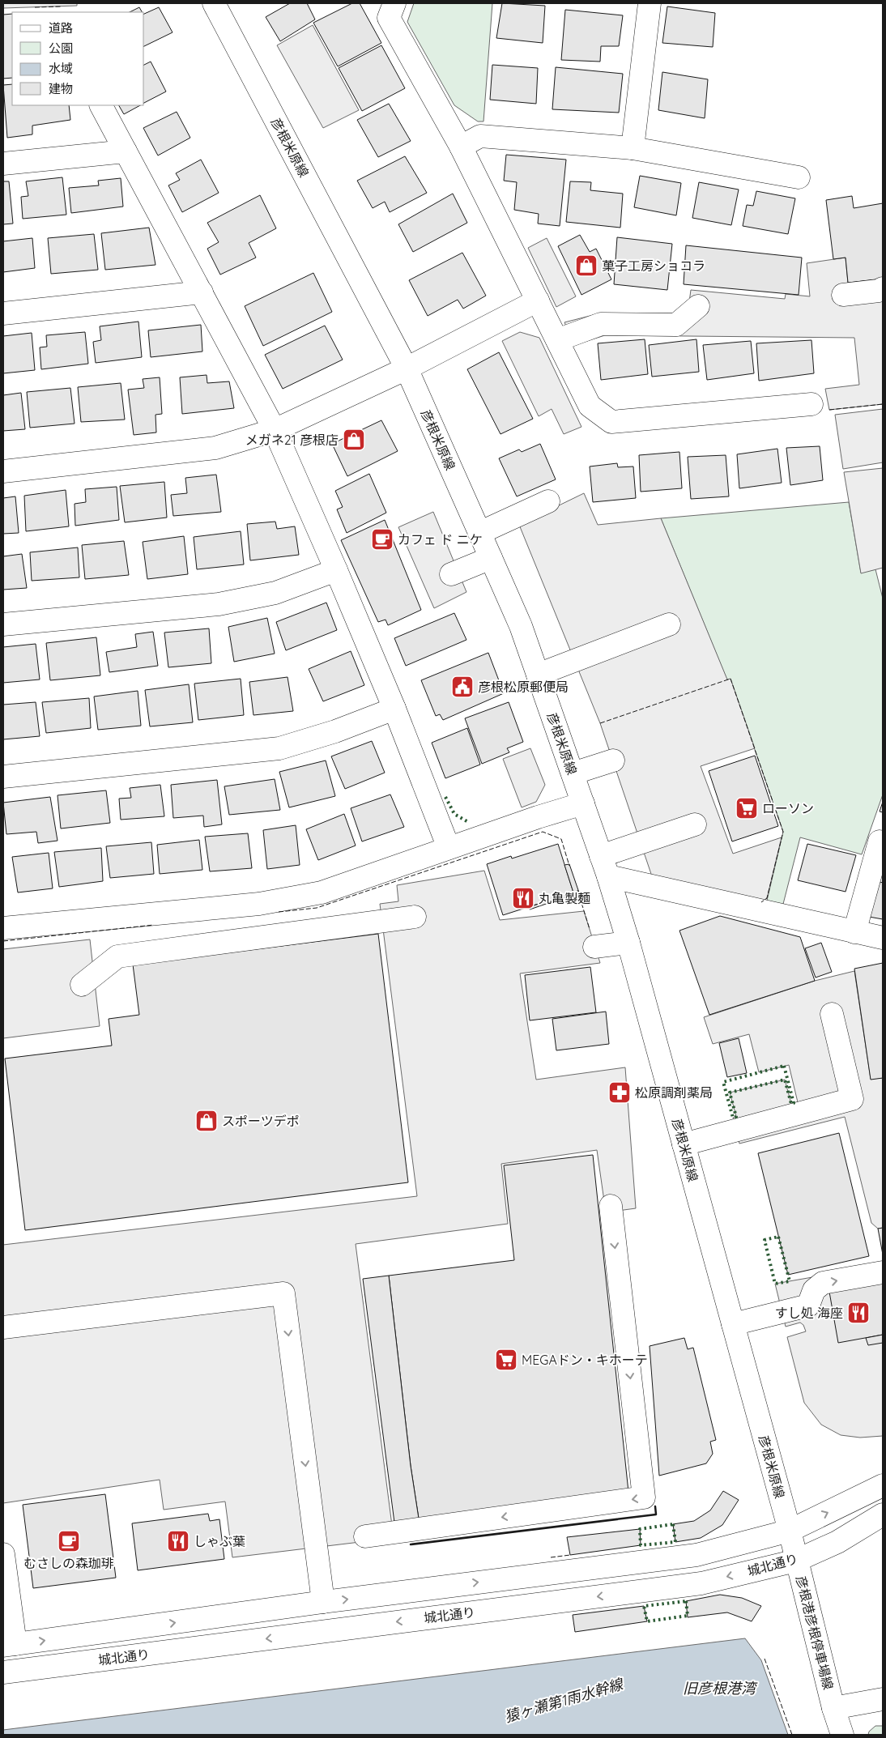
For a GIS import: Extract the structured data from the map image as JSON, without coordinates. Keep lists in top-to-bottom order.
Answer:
{
  "streets": {
    "street": ["彦根米原線", "城北通り", "彦根港彦根停車場線"]
  },
  "crossings": [
    ["彦根米原線", "城北通り"],
    ["彦根米原線", "彦根港彦根停車場線"],
    ["城北通り", "彦根港彦根停車場線"]
  ],
  "water": ["旧彦根港湾", "猿ヶ瀬第1雨水幹線"],
  "places": {
    "shop": ["菓子工房ショコラ", "メガネ21 彦根店", "スポーツデポ"],
    "cafe": ["カフェ ド ニケ", "むさしの森珈琲"],
    "public building": ["彦根松原郵便局"],
    "supermarket": ["ローソン", "MEGAドン・キホーテ"],
    "restaurant": ["丸亀製麺", "すし処 海座", "しゃぶ葉"],
    "pharmacy": ["松原調剤薬局"]
  },
  "legend": [
    "道路",
    "公園",
    "水域",
    "建物"
  ]
}
